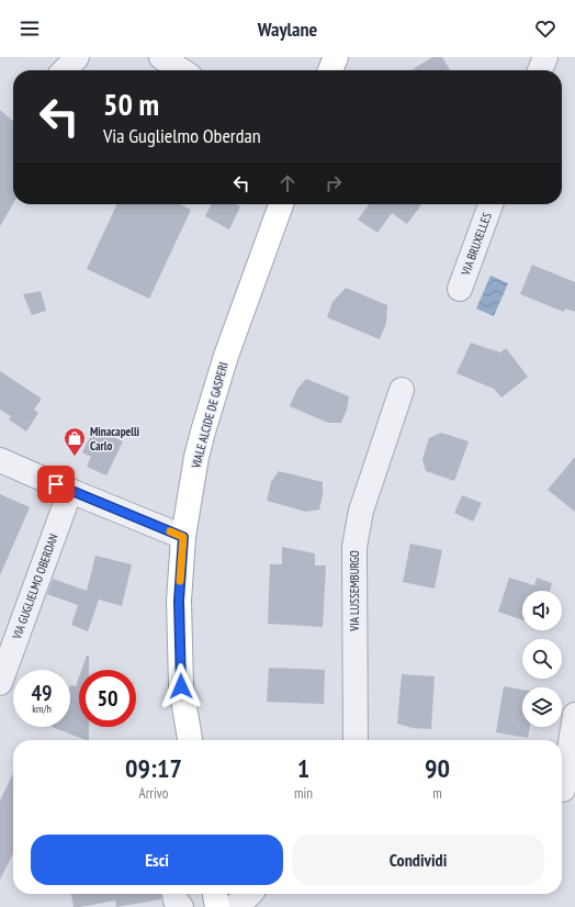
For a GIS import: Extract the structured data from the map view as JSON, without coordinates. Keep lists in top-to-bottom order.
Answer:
{
  "streets": {
    "main road": ["VIALE ALCIDE DE GASPERI"],
    "street": ["VIA BRUXELLES", "VIA GUGLIELMO OBERDAN", "VIA LUSSEMBURGO"]
  },
  "places": {
    "shop": ["Minacapelli Carlo"]
  },
  "page": {
    "header": "Waylane",
    "turn": ["50 m", "Via Guglielmo Oberdan"],
    "speed": "49 km/h",
    "limit": "50",
    "eta": [
      "09:17",
      "Arrivo",
      "1",
      "min",
      "90",
      "m"
    ],
    "buttons": ["Esci", "Condividi"]
  }
}
